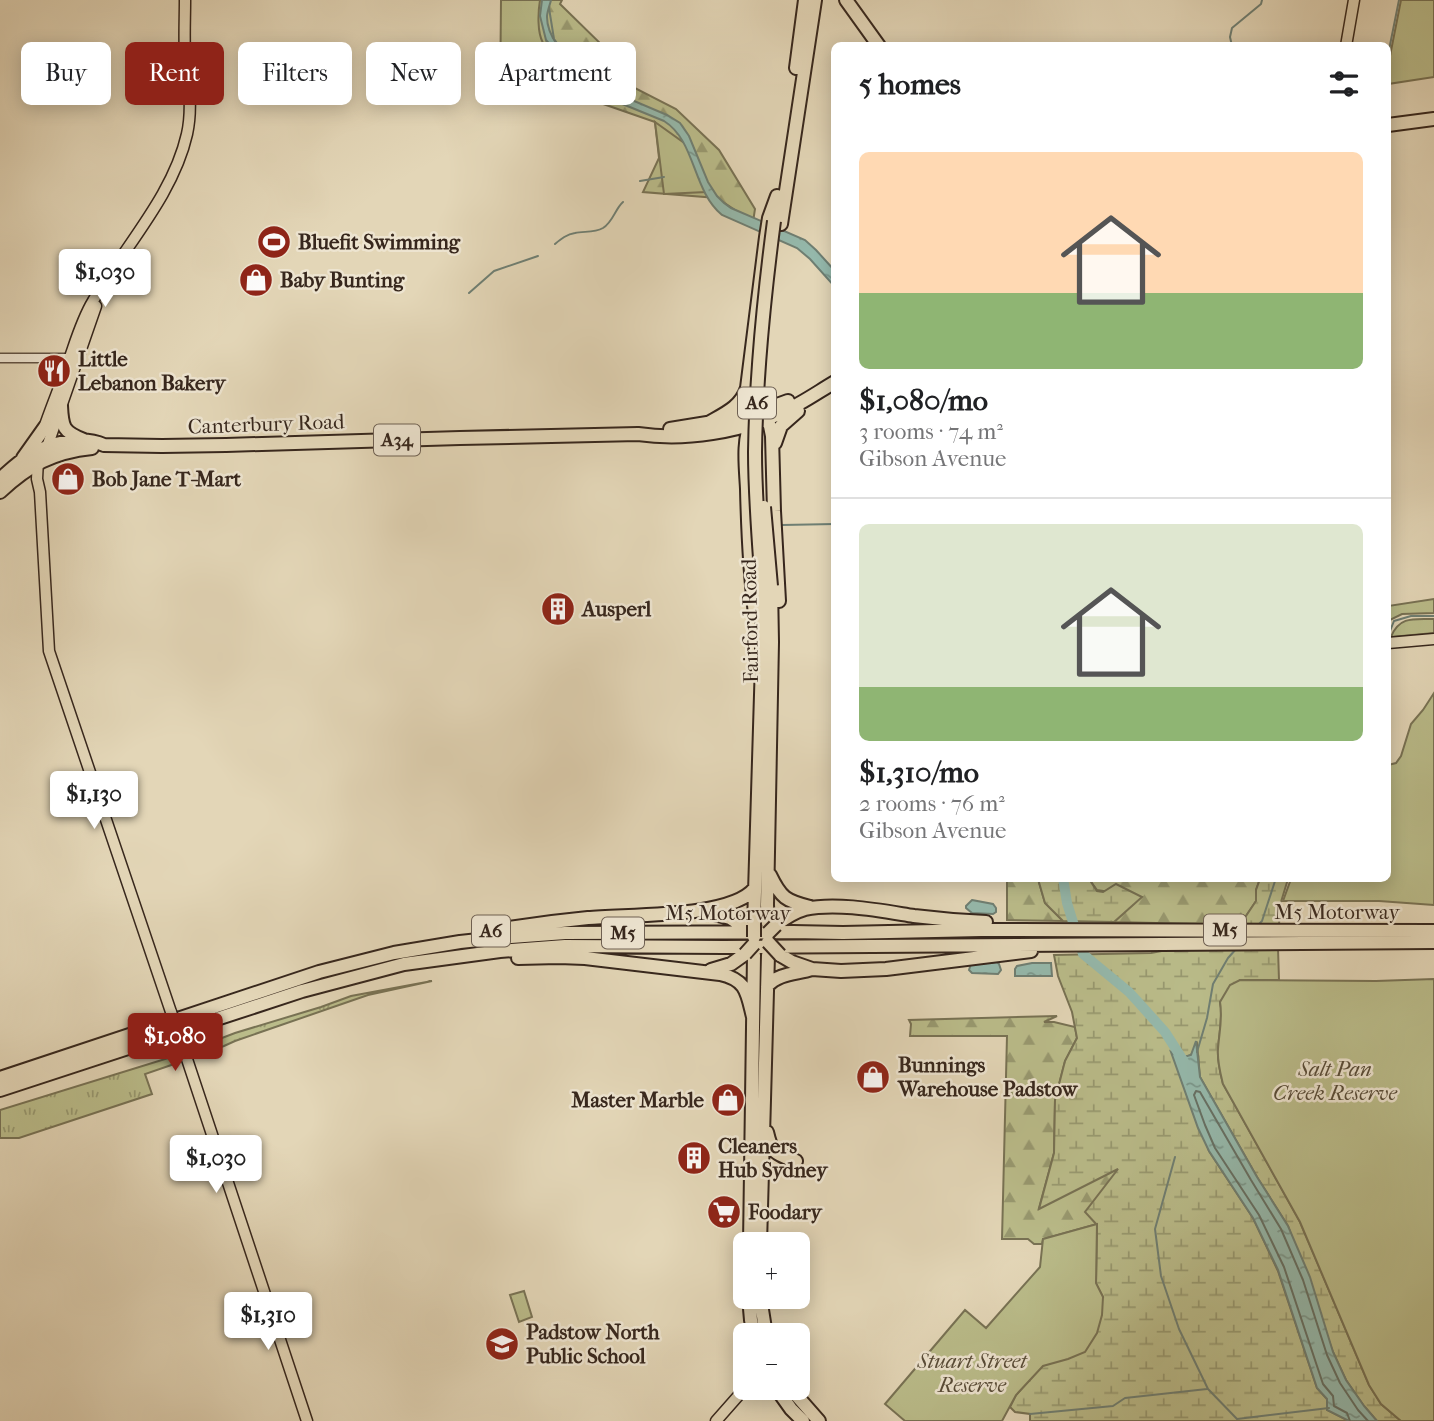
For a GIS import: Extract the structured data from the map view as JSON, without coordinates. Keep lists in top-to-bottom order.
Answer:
{
  "streets": {
    "highway": [
      "A6",
      "Canterbury Road",
      "A34",
      "Fairford Road",
      "M5 Motorway",
      "M5"
    ]
  },
  "crossings": [
    ["A6", "Canterbury Road"],
    ["A6", "Fairford Road"],
    ["A6", "M5 Motorway"],
    ["A6", "M5"],
    ["Fairford Road", "M5"],
    ["M5 Motorway", "M5"]
  ],
  "parks": ["Salt Pan Creek Reserve", "Stuart Street Reserve"],
  "places": {
    "sports": ["Bluefit Swimming"],
    "shop": [
      "Baby Bunting",
      "Bob Jane T-Mart",
      "Bunnings Warehouse Padstow",
      "Master Marble"
    ],
    "restaurant": ["Little Lebanon Bakery"],
    "building": ["Ausperl", "Cleaners Hub Sydney"],
    "supermarket": ["Foodary"],
    "school or university": ["Padstow North Public School"]
  },
  "page": {
    "chip": [
      "Buy",
      "Rent",
      "Filters",
      "New",
      "Apartment"
    ],
    "heading": "5 homes",
    "list": [
      {
        "name": "$1,080/mo",
        "note": "3 rooms · 74 m² · Gibson Avenue"
      },
      {
        "name": "$1,310/mo",
        "note": "2 rooms · 76 m² · Gibson Avenue"
      }
    ],
    "price": [
      "$1,030",
      "$1,130",
      "$1,080",
      "$1,030",
      "$1,310"
    ],
    "map_buttons": ["+", "−"]
  }
}
